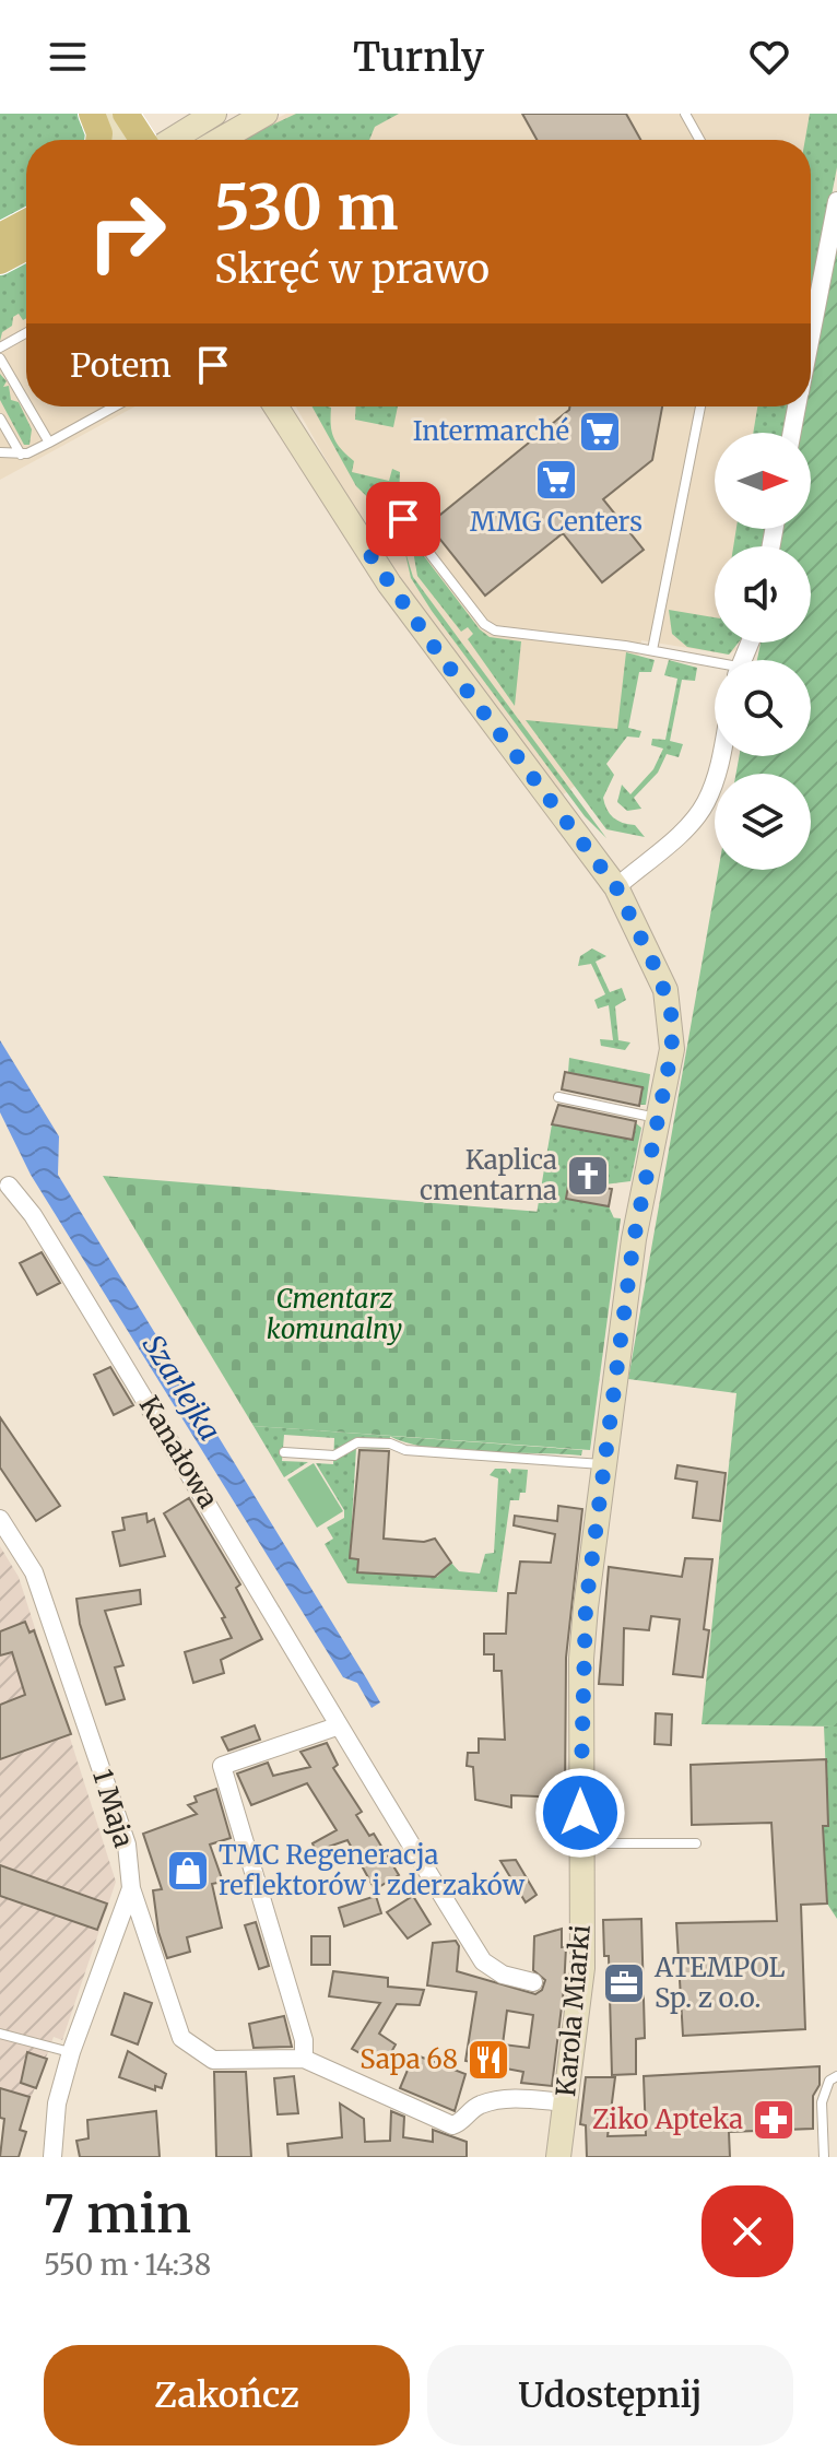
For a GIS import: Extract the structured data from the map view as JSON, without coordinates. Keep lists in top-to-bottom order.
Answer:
{
  "streets": {
    "street": ["Kanałowa", "1 Maja", "Karola Miarki"]
  },
  "water": ["Szarlejka"],
  "parks": ["Cmentarz komunalny"],
  "places": {
    "supermarket": ["Intermarché", "MMG Centers"],
    "church": ["Kaplica cmentarna"],
    "shop": ["TMC Regeneracja reflektorów i zderzaków"],
    "office": ["ATEMPOL Sp. z o.o."],
    "restaurant": ["Sapa 68"],
    "pharmacy": ["Ziko Apteka"]
  },
  "north": "right",
  "page": {
    "header": "Turnly",
    "turn": ["530 m", "Skręć w prawo"],
    "then": "Potem",
    "heading": ["7 min", "550 m · 14:38"],
    "buttons": ["Zakończ", "Udostępnij"]
  }
}
